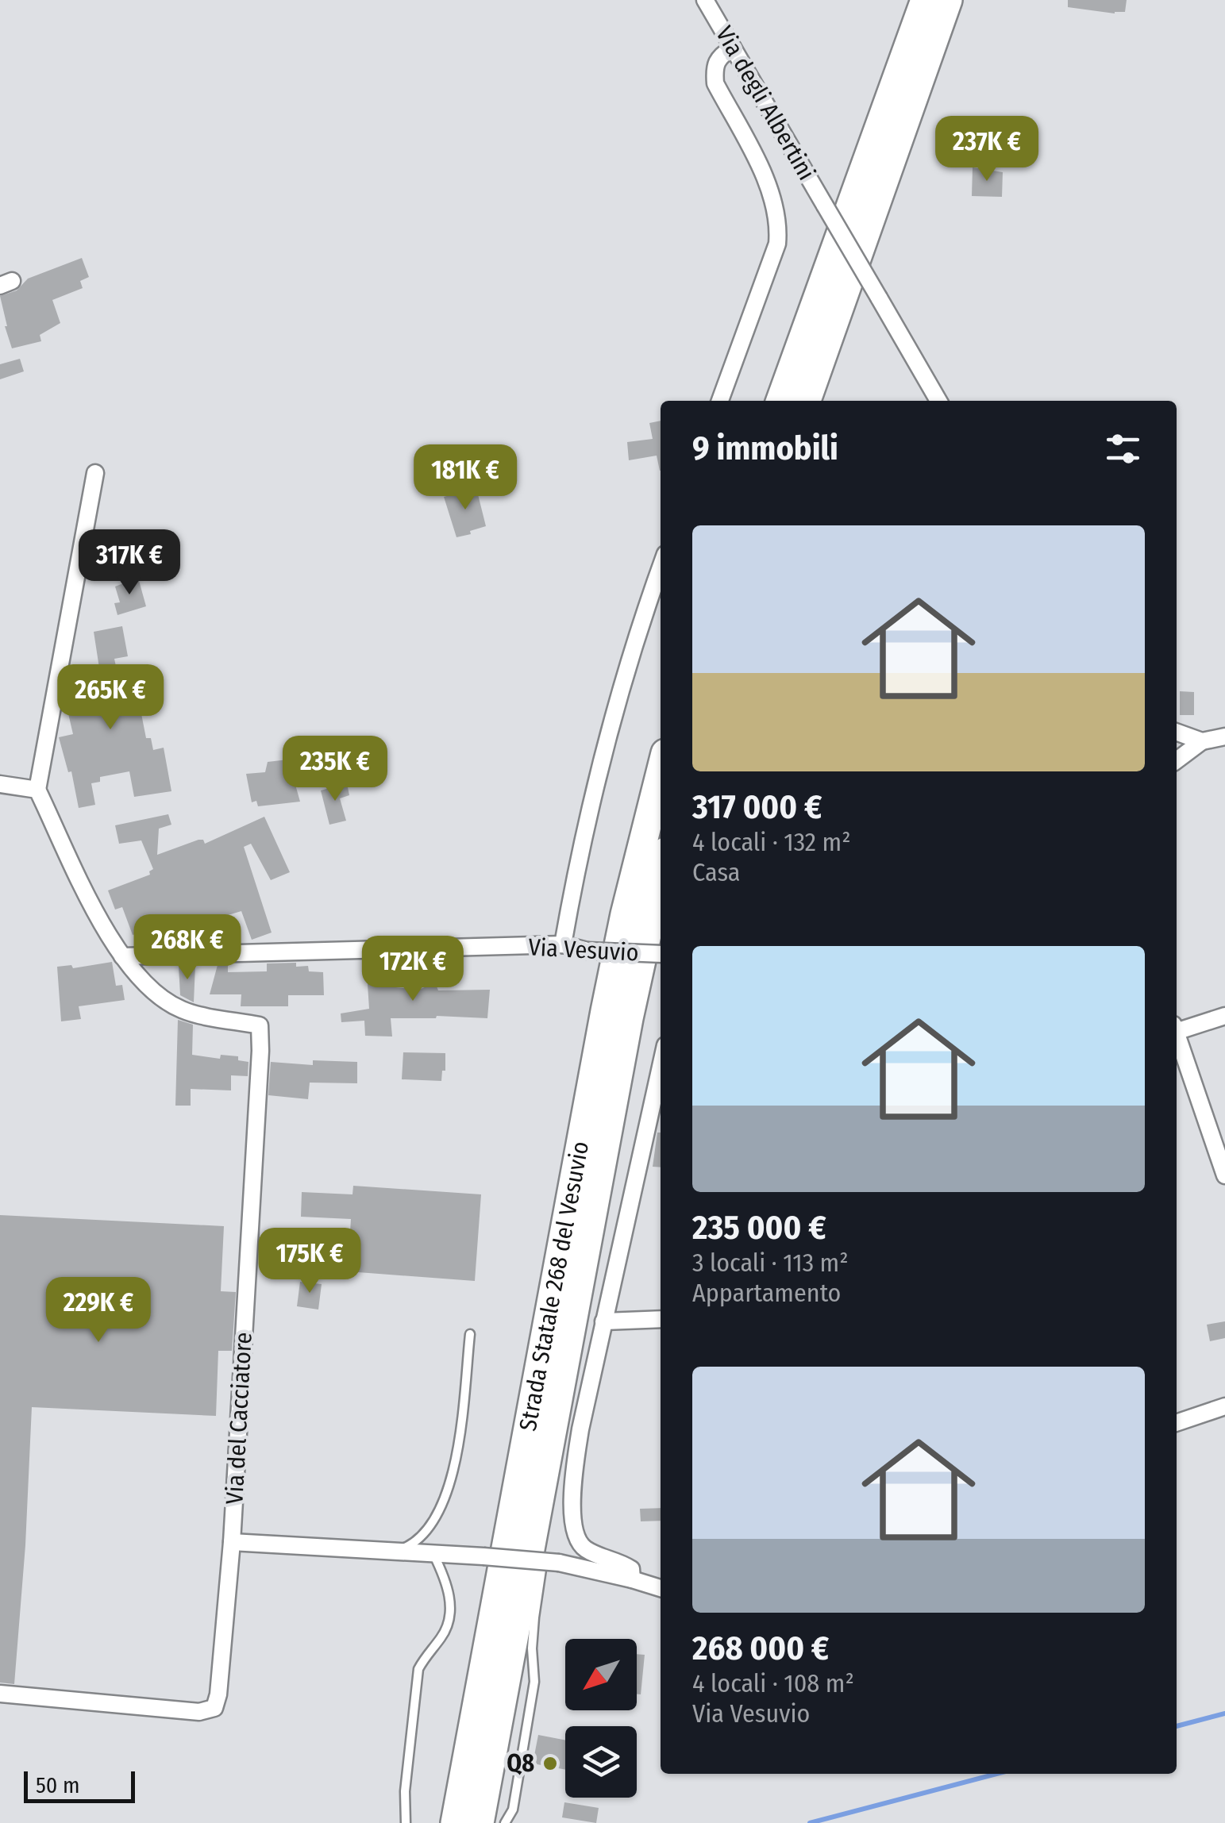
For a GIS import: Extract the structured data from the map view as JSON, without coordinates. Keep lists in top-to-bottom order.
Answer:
{
  "streets": {
    "highway": ["Strada Statale 268 del Vesuvio"],
    "street": ["Via degli Albertini", "Via Vesuvio", "Via del Cacciatore"]
  },
  "crossings": [
    ["Via Vesuvio", "Via del Cacciatore"]
  ],
  "places": ["Q8"],
  "scale_bar": "50 m",
  "north": "bottom left",
  "page": {
    "price": [
      "237K €",
      "181K €",
      "317K €",
      "265K €",
      "235K €",
      "268K €",
      "172K €",
      "175K €",
      "229K €"
    ],
    "heading": "9 immobili",
    "list": [
      {
        "name": "317 000 €",
        "note": "4 locali · 132 m² · Casa"
      },
      {
        "name": "235 000 €",
        "note": "3 locali · 113 m² · Appartamento"
      },
      {
        "name": "268 000 €",
        "note": "4 locali · 108 m² · Via Vesuvio"
      }
    ],
    "scale": "50 m"
  }
}
